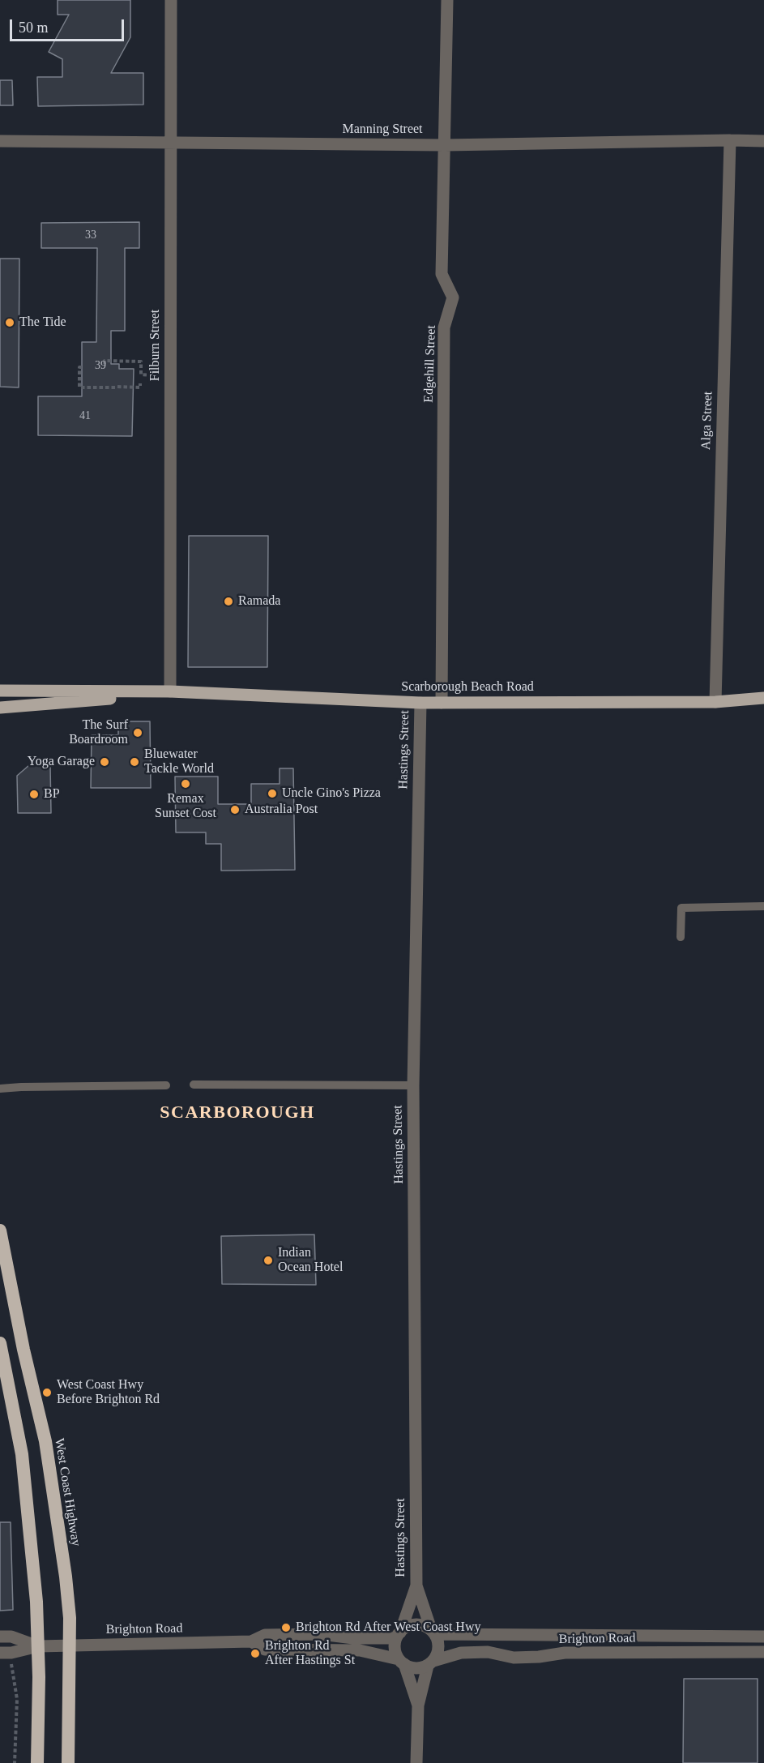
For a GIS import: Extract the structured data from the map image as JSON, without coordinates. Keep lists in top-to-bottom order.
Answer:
{
  "streets": {
    "highway": ["West Coast Highway"],
    "main road": ["Scarborough Beach Road"],
    "street": [
      "Manning Street",
      "Filburn Street",
      "Edgehill Street",
      "Alga Street",
      "Hastings Street",
      "Brighton Road"
    ]
  },
  "crossings": [
    ["Manning Street", "Filburn Street"],
    ["Manning Street", "Edgehill Street"],
    ["Manning Street", "Alga Street"],
    ["Filburn Street", "Scarborough Beach Road"],
    ["Edgehill Street", "Scarborough Beach Road"],
    ["Alga Street", "Scarborough Beach Road"],
    ["Scarborough Beach Road", "Hastings Street"],
    ["Hastings Street", "Brighton Road"],
    ["West Coast Highway", "Brighton Road"]
  ],
  "districts": ["SCARBOROUGH"],
  "places": [
    "The Tide",
    "Ramada",
    "The Surf Boardroom",
    "Yoga Garage",
    "Bluewater Tackle World",
    "Remax Sunset Cost",
    "Uncle Gino's Pizza",
    "BP",
    "Australia Post",
    "Indian Ocean Hotel",
    "West Coast Hwy Before Brighton Rd",
    "Brighton Rd After West Coast Hwy",
    "Brighton Rd After Hastings St"
  ],
  "house_numbers": ["33", "39", "41"],
  "scale_bar": "50 m"
}
